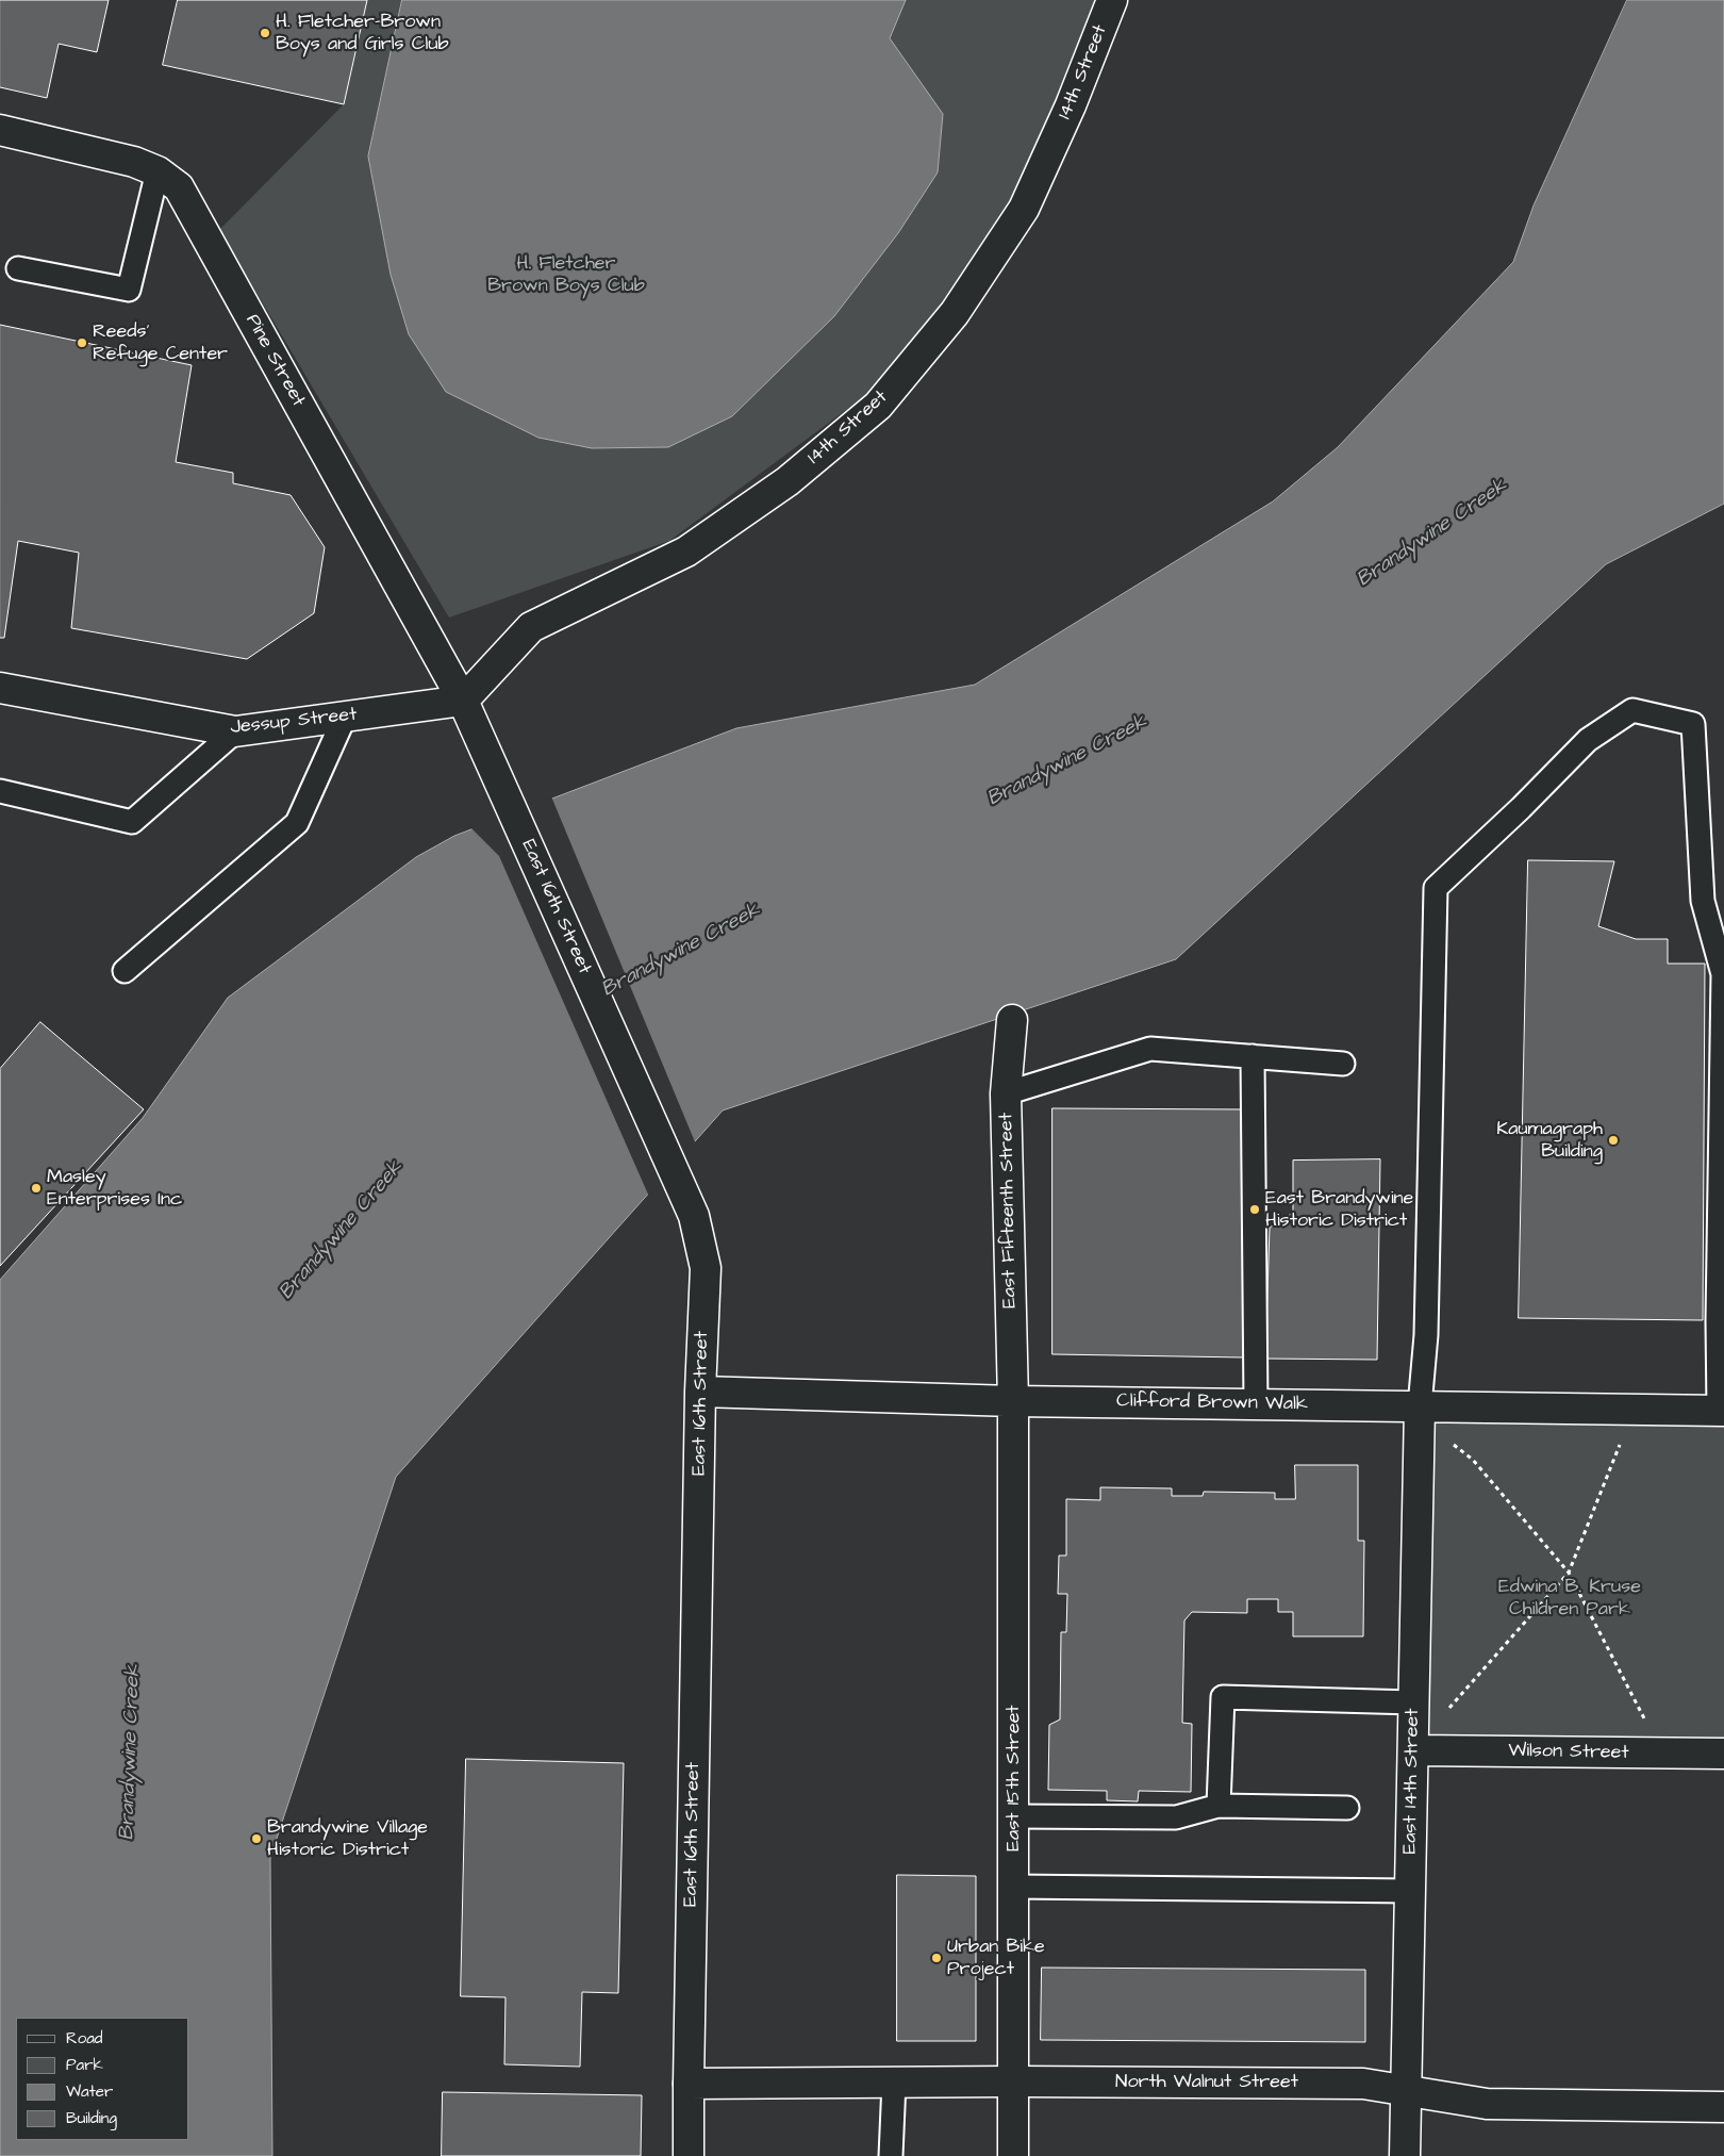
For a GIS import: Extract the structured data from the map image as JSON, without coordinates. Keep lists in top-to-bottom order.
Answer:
{
  "streets": {
    "street": [
      "14th Street",
      "Pine Street",
      "Jessup Street",
      "East 16th Street",
      "East Fifteenth Street",
      "Clifford Brown Walk",
      "Wilson Street",
      "East 15th Street",
      "East 14th Street",
      "North Walnut Street"
    ]
  },
  "crossings": [
    ["14th Street", "Pine Street"],
    ["14th Street", "Jessup Street"],
    ["14th Street", "East 16th Street"],
    ["Pine Street", "Jessup Street"],
    ["Pine Street", "East 16th Street"],
    ["Jessup Street", "East 16th Street"],
    ["East 16th Street", "Clifford Brown Walk"],
    ["East 16th Street", "North Walnut Street"],
    ["East Fifteenth Street", "Clifford Brown Walk"],
    ["East Fifteenth Street", "East 15th Street"],
    ["Clifford Brown Walk", "East 15th Street"],
    ["Clifford Brown Walk", "East 14th Street"],
    ["Wilson Street", "East 14th Street"],
    ["East 15th Street", "North Walnut Street"],
    ["East 14th Street", "North Walnut Street"]
  ],
  "water": ["Brandywine Creek"],
  "parks": ["H. Fletcher Brown Boys Club", "Edwina B. Kruse Children Park"],
  "places": [
    "H. Fletcher-Brown Boys and Girls Club",
    "Reeds' Refuge Center",
    "Kaumagraph Building",
    "Masley Enterprises Inc",
    "East Brandywine Historic District",
    "Brandywine Village Historic District",
    "Urban Bike Project"
  ],
  "legend": [
    "Road",
    "Park",
    "Water",
    "Building"
  ]
}
